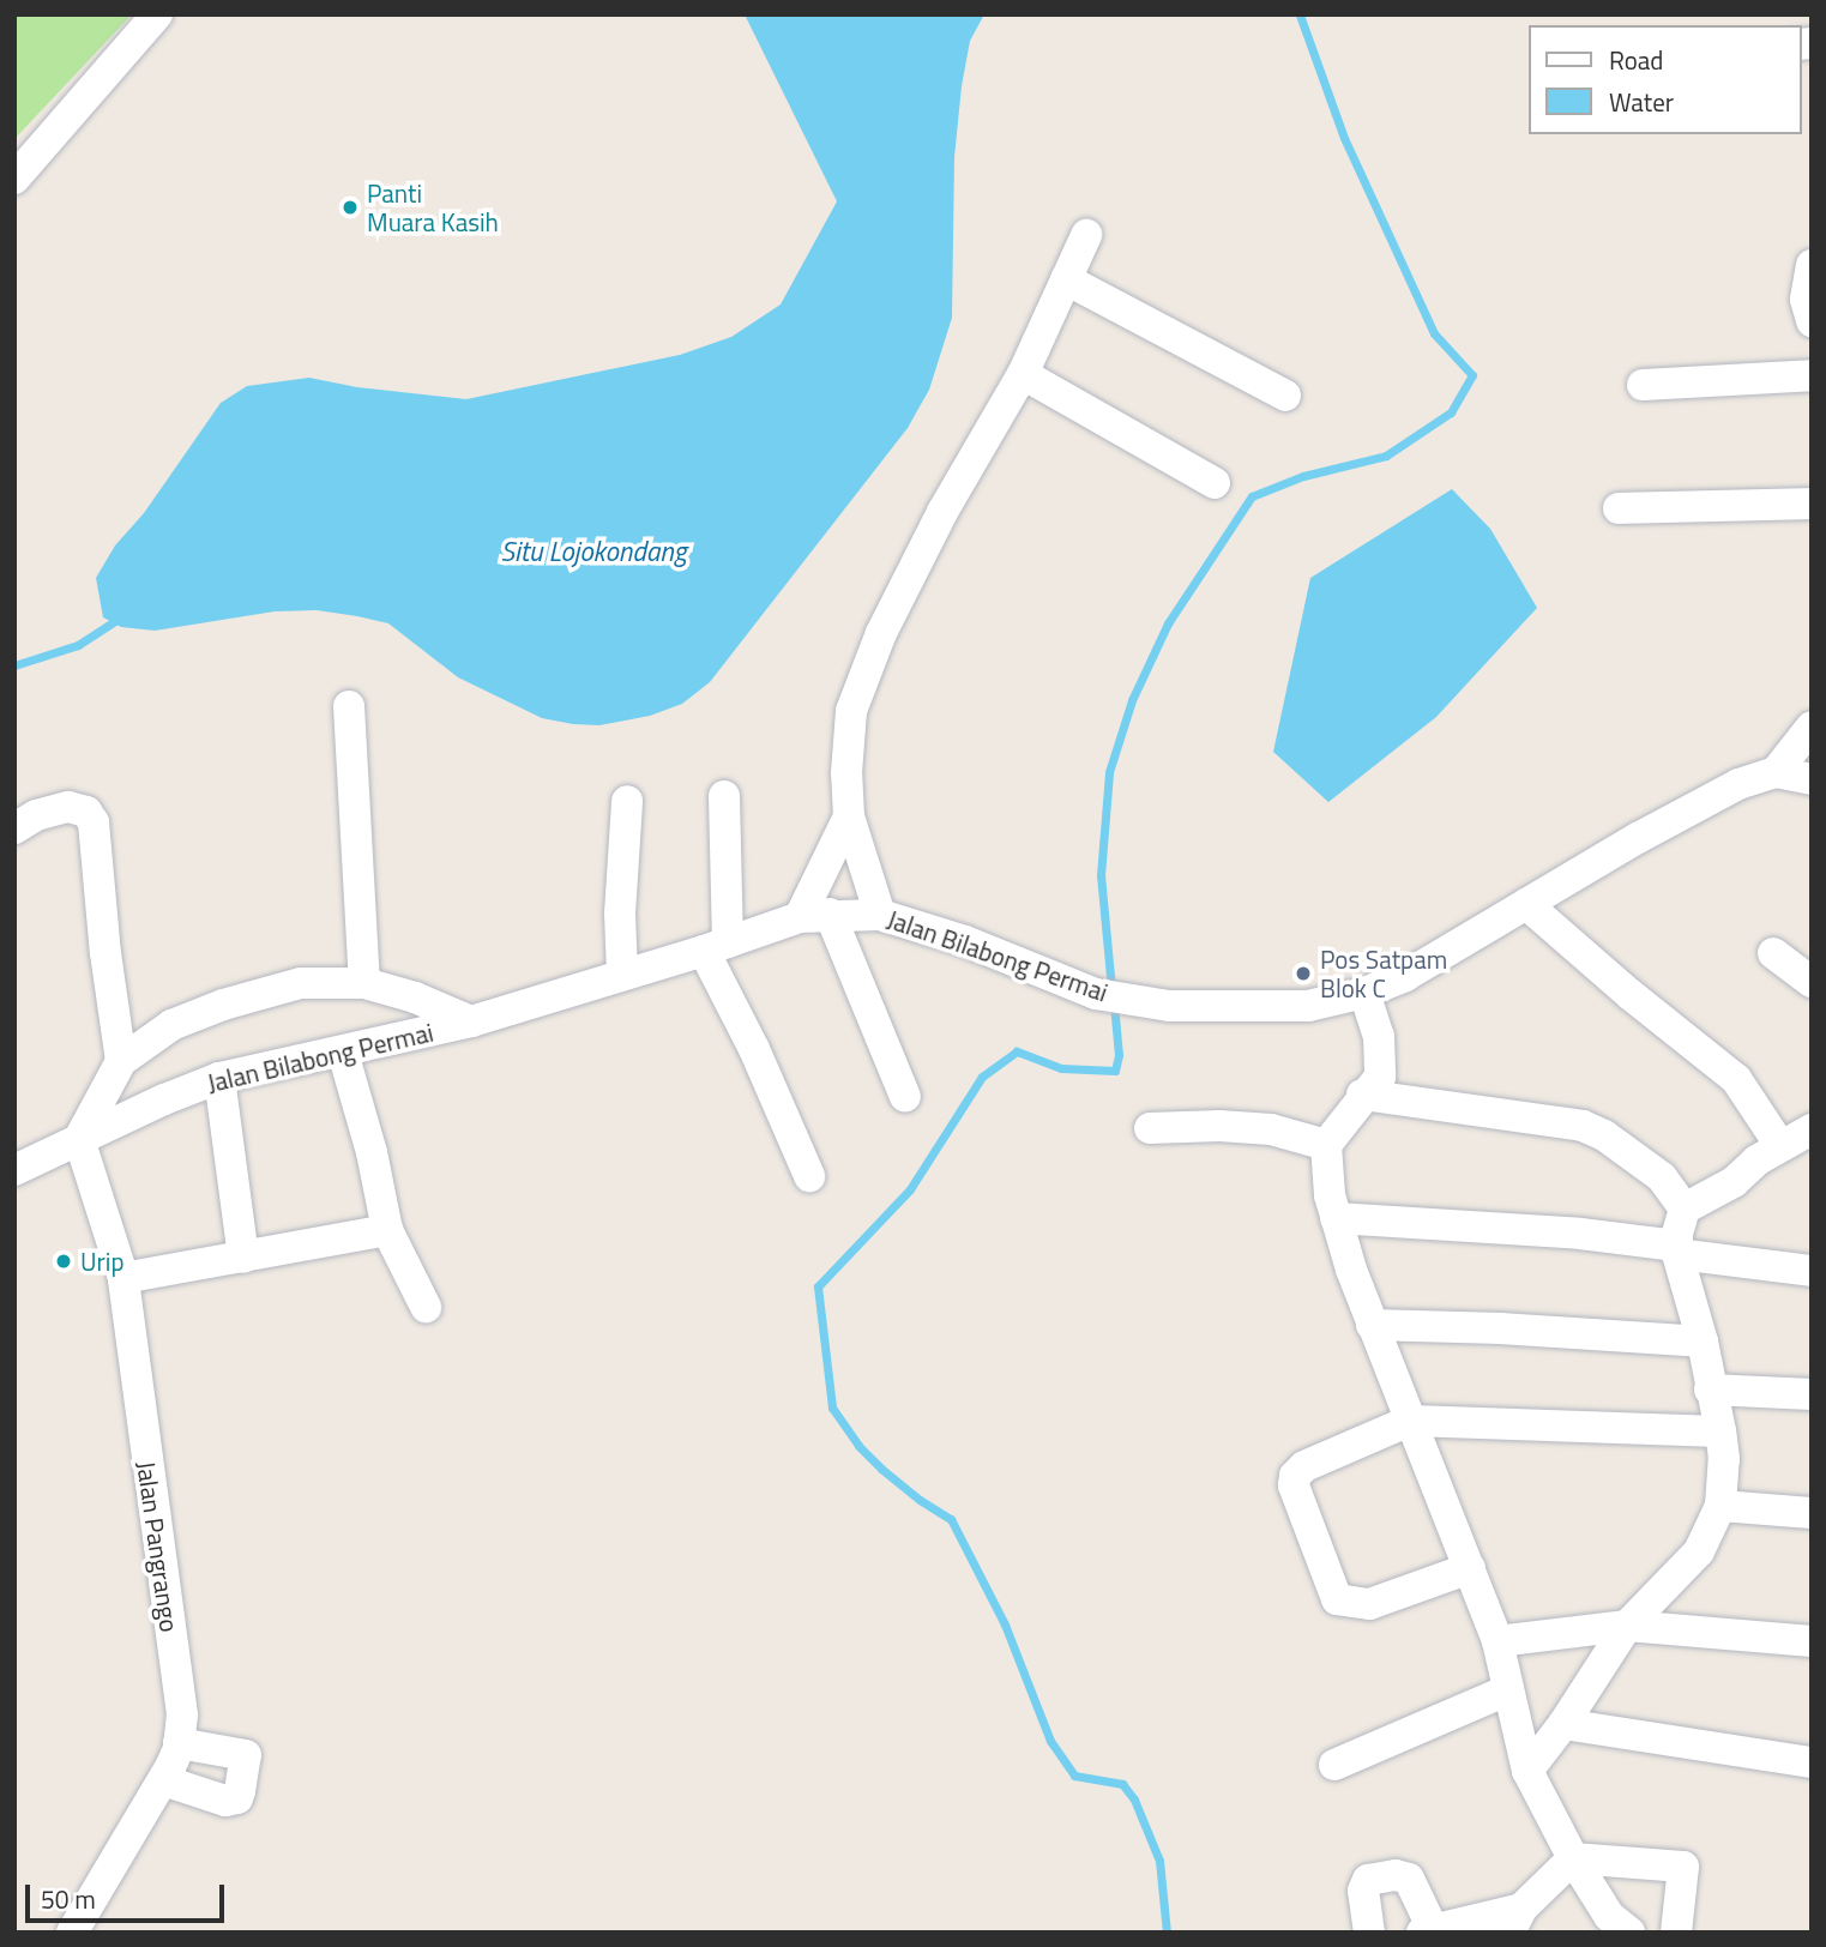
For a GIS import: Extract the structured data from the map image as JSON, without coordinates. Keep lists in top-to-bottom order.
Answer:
{
  "streets": {
    "street": ["Jalan Bilabong Permai", "Jalan Pangrango"]
  },
  "crossings": [
    ["Jalan Bilabong Permai", "Jalan Pangrango"]
  ],
  "water": ["Situ Lojokondang"],
  "places": ["Panti Muara Kasih", "Pos Satpam Blok C", "Urip"],
  "legend": ["Road", "Water"],
  "scale_bar": "50 m"
}
